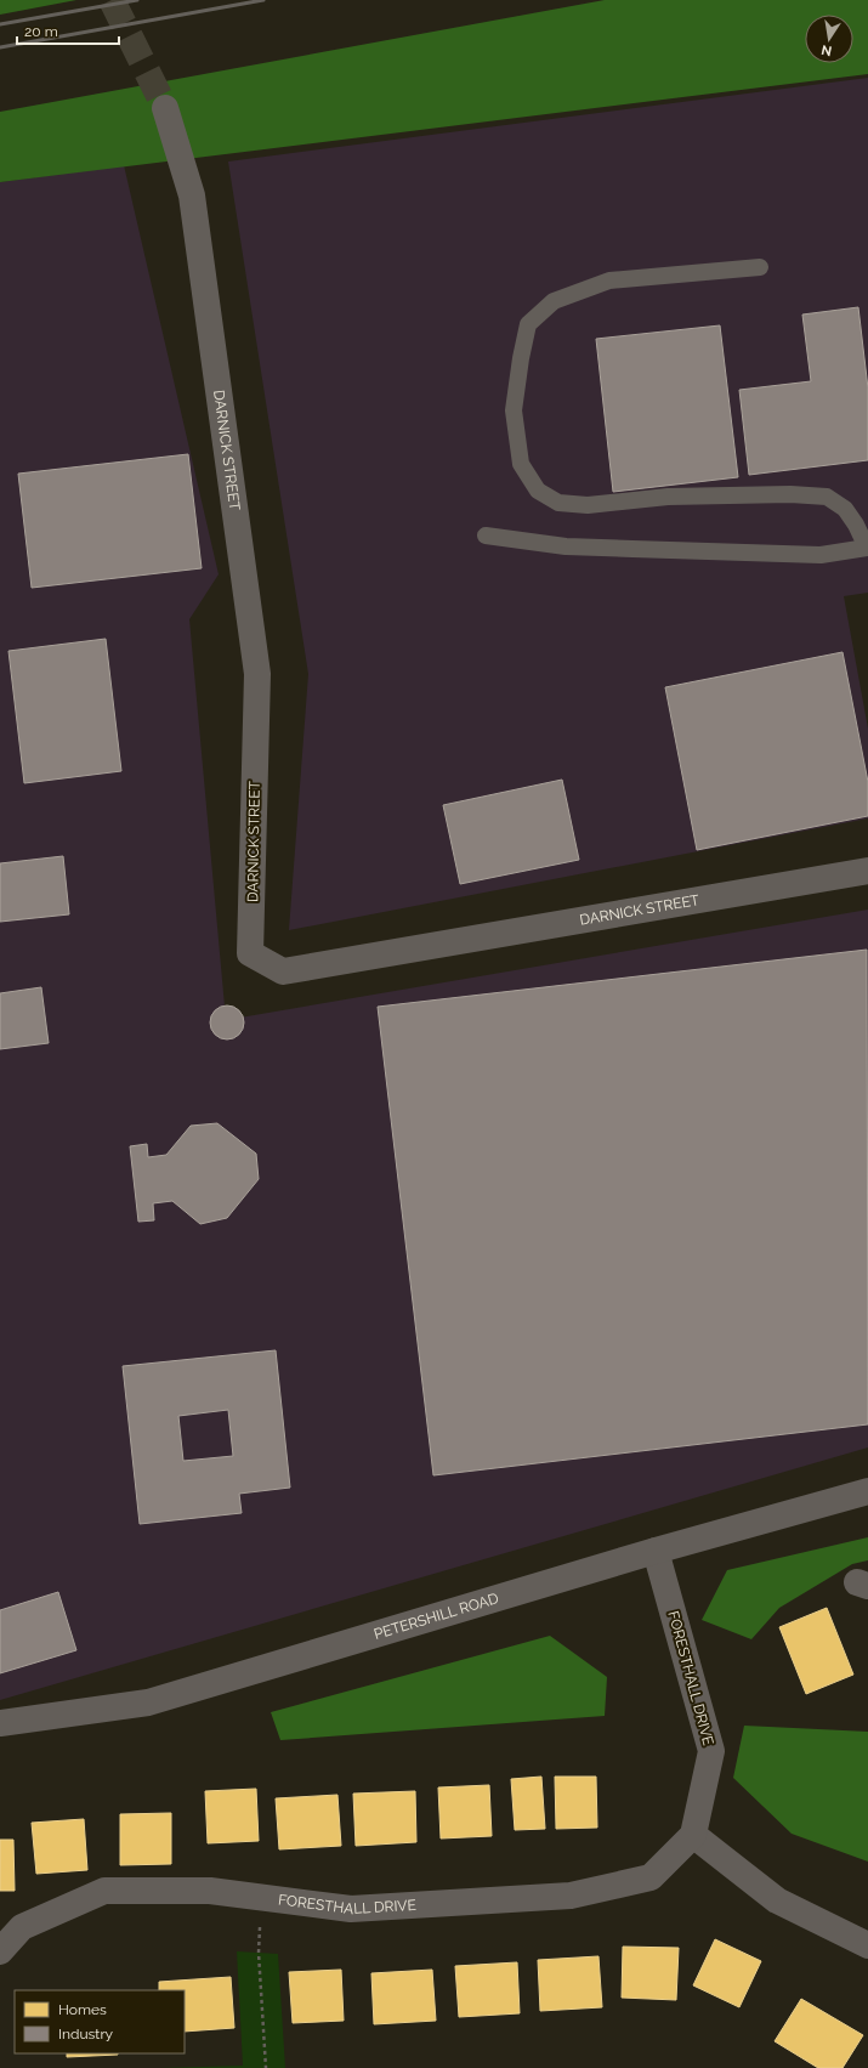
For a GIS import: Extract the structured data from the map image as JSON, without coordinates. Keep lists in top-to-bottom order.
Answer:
{
  "streets": {
    "street": ["DARNICK STREET", "PETERSHILL ROAD", "FORESTHALL DRIVE"]
  },
  "crossings": [
    ["PETERSHILL ROAD", "FORESTHALL DRIVE"]
  ],
  "legend": ["Homes", "Industry"],
  "scale_bar": "20 m",
  "north": "bottom"
}
